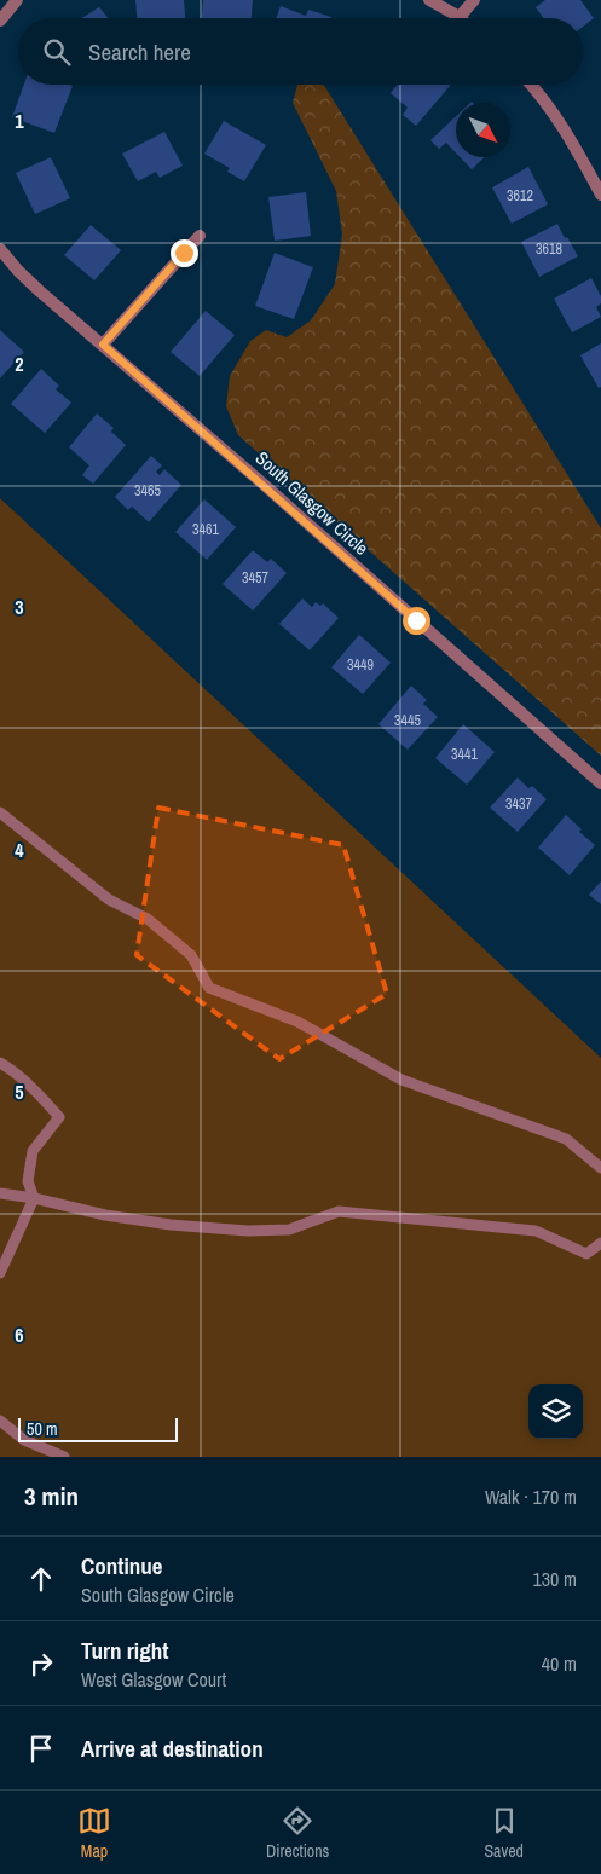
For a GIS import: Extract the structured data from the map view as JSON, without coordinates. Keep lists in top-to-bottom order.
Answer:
{
  "streets": {
    "street": ["South Glasgow Circle"]
  },
  "house_numbers": [
    "3612",
    "3618",
    "3465",
    "3461",
    "3457",
    "3449",
    "3445",
    "3441",
    "3437"
  ],
  "scale_bar": "50 m",
  "north": "bottom right",
  "page": {
    "search": "Search here",
    "scale": "50 m",
    "heading": ["3 min", "Walk · 170 m"],
    "list": [
      ["Continue", "South Glasgow Circle", "130 m"],
      ["Turn right", "West Glasgow Court", "40 m"],
      "Arrive at destination"
    ],
    "nav": ["Map", "Directions", "Saved"]
  },
  "grid": {
    "rows": [
      "1",
      "2",
      "3",
      "4",
      "5",
      "6"
    ]
  }
}
